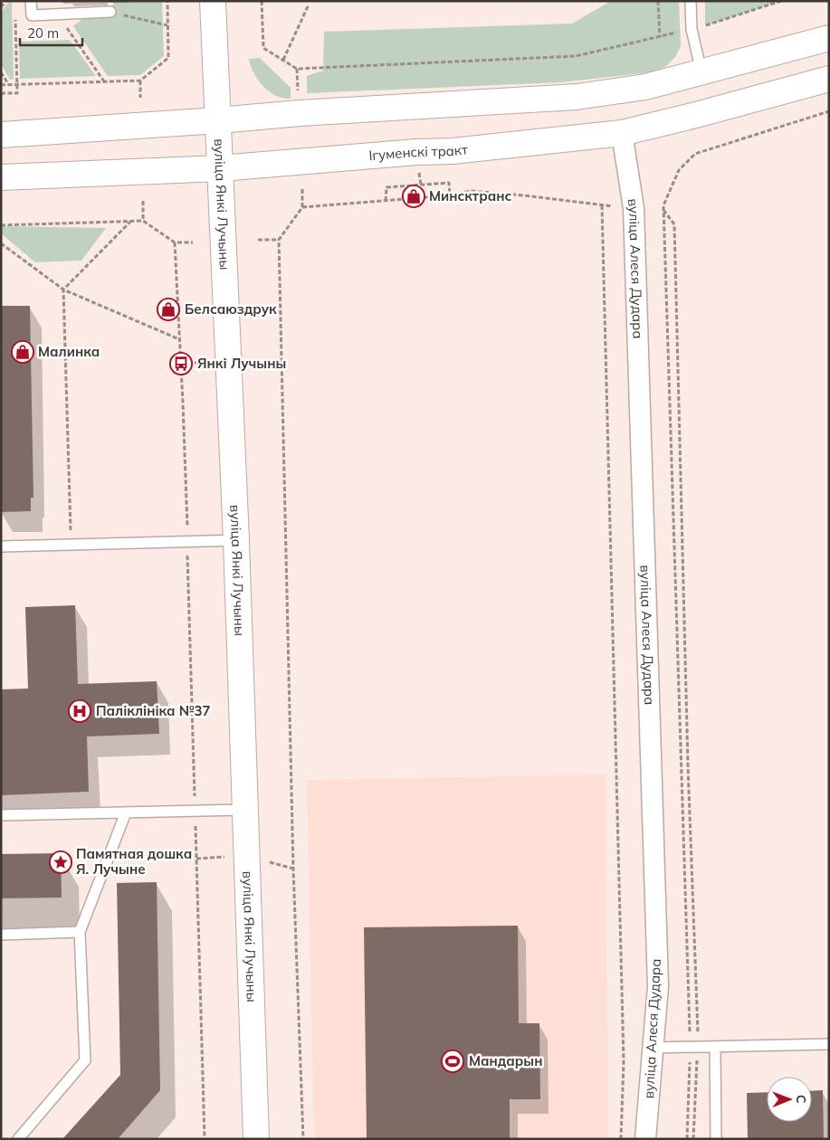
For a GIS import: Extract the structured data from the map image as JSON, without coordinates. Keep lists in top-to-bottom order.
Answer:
{
  "streets": {
    "main road": ["Ігуменскі тракт", "вуліца Янкі Лучыны"],
    "street": ["вуліца Алеся Дудара"]
  },
  "crossings": [
    ["Ігуменскі тракт", "вуліца Янкі Лучыны"],
    ["Ігуменскі тракт", "вуліца Алеся Дудара"]
  ],
  "places": {
    "shop": ["Минсктранс", "Белсаюздрук", "Малинка"],
    "bus stop": ["Янкі Лучыны"],
    "hospital": ["Паліклініка №37"],
    "place": ["Памятная дошка Я. Лучыне"],
    "sports": ["Мандарын"]
  },
  "scale_bar": "20 m",
  "north": "right"
}
